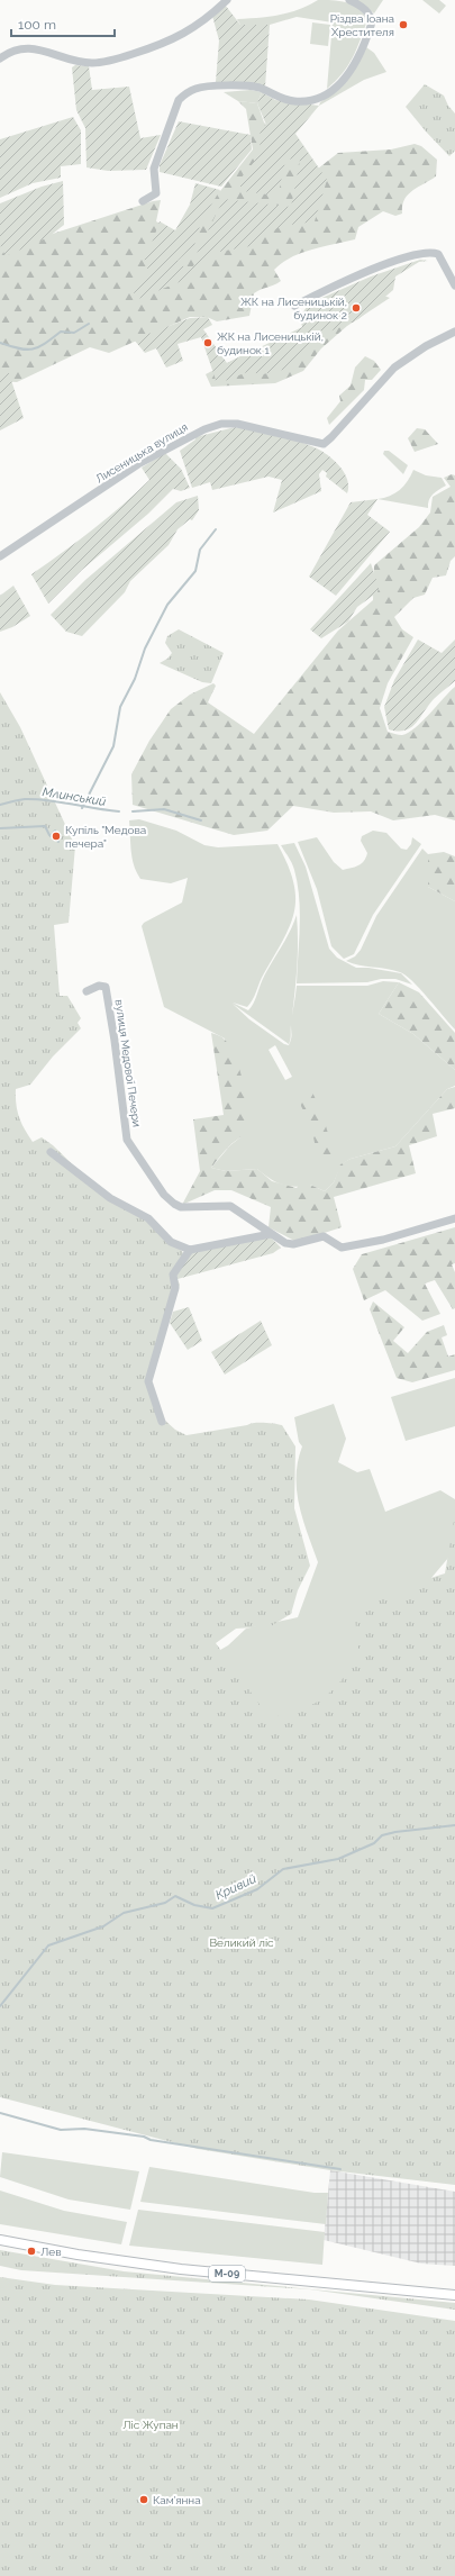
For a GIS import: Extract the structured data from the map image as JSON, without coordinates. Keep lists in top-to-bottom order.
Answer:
{
  "streets": {
    "main road": ["М-09"],
    "street": ["Лисеницька вулиця", "вулиця Медової Печери"]
  },
  "water": ["Млинський", "Кривий"],
  "parks": ["Великий ліс", "Ліс Жупан"],
  "places": [
    "Різдва Іоана Хрестителя",
    "ЖК на Лисеницькій, будинок 2",
    "ЖК на Лисеницькій, будинок 1",
    "Купіль \"Медова печера\"",
    "Лев",
    "Кам'янна"
  ],
  "scale_bar": "100 m"
}
